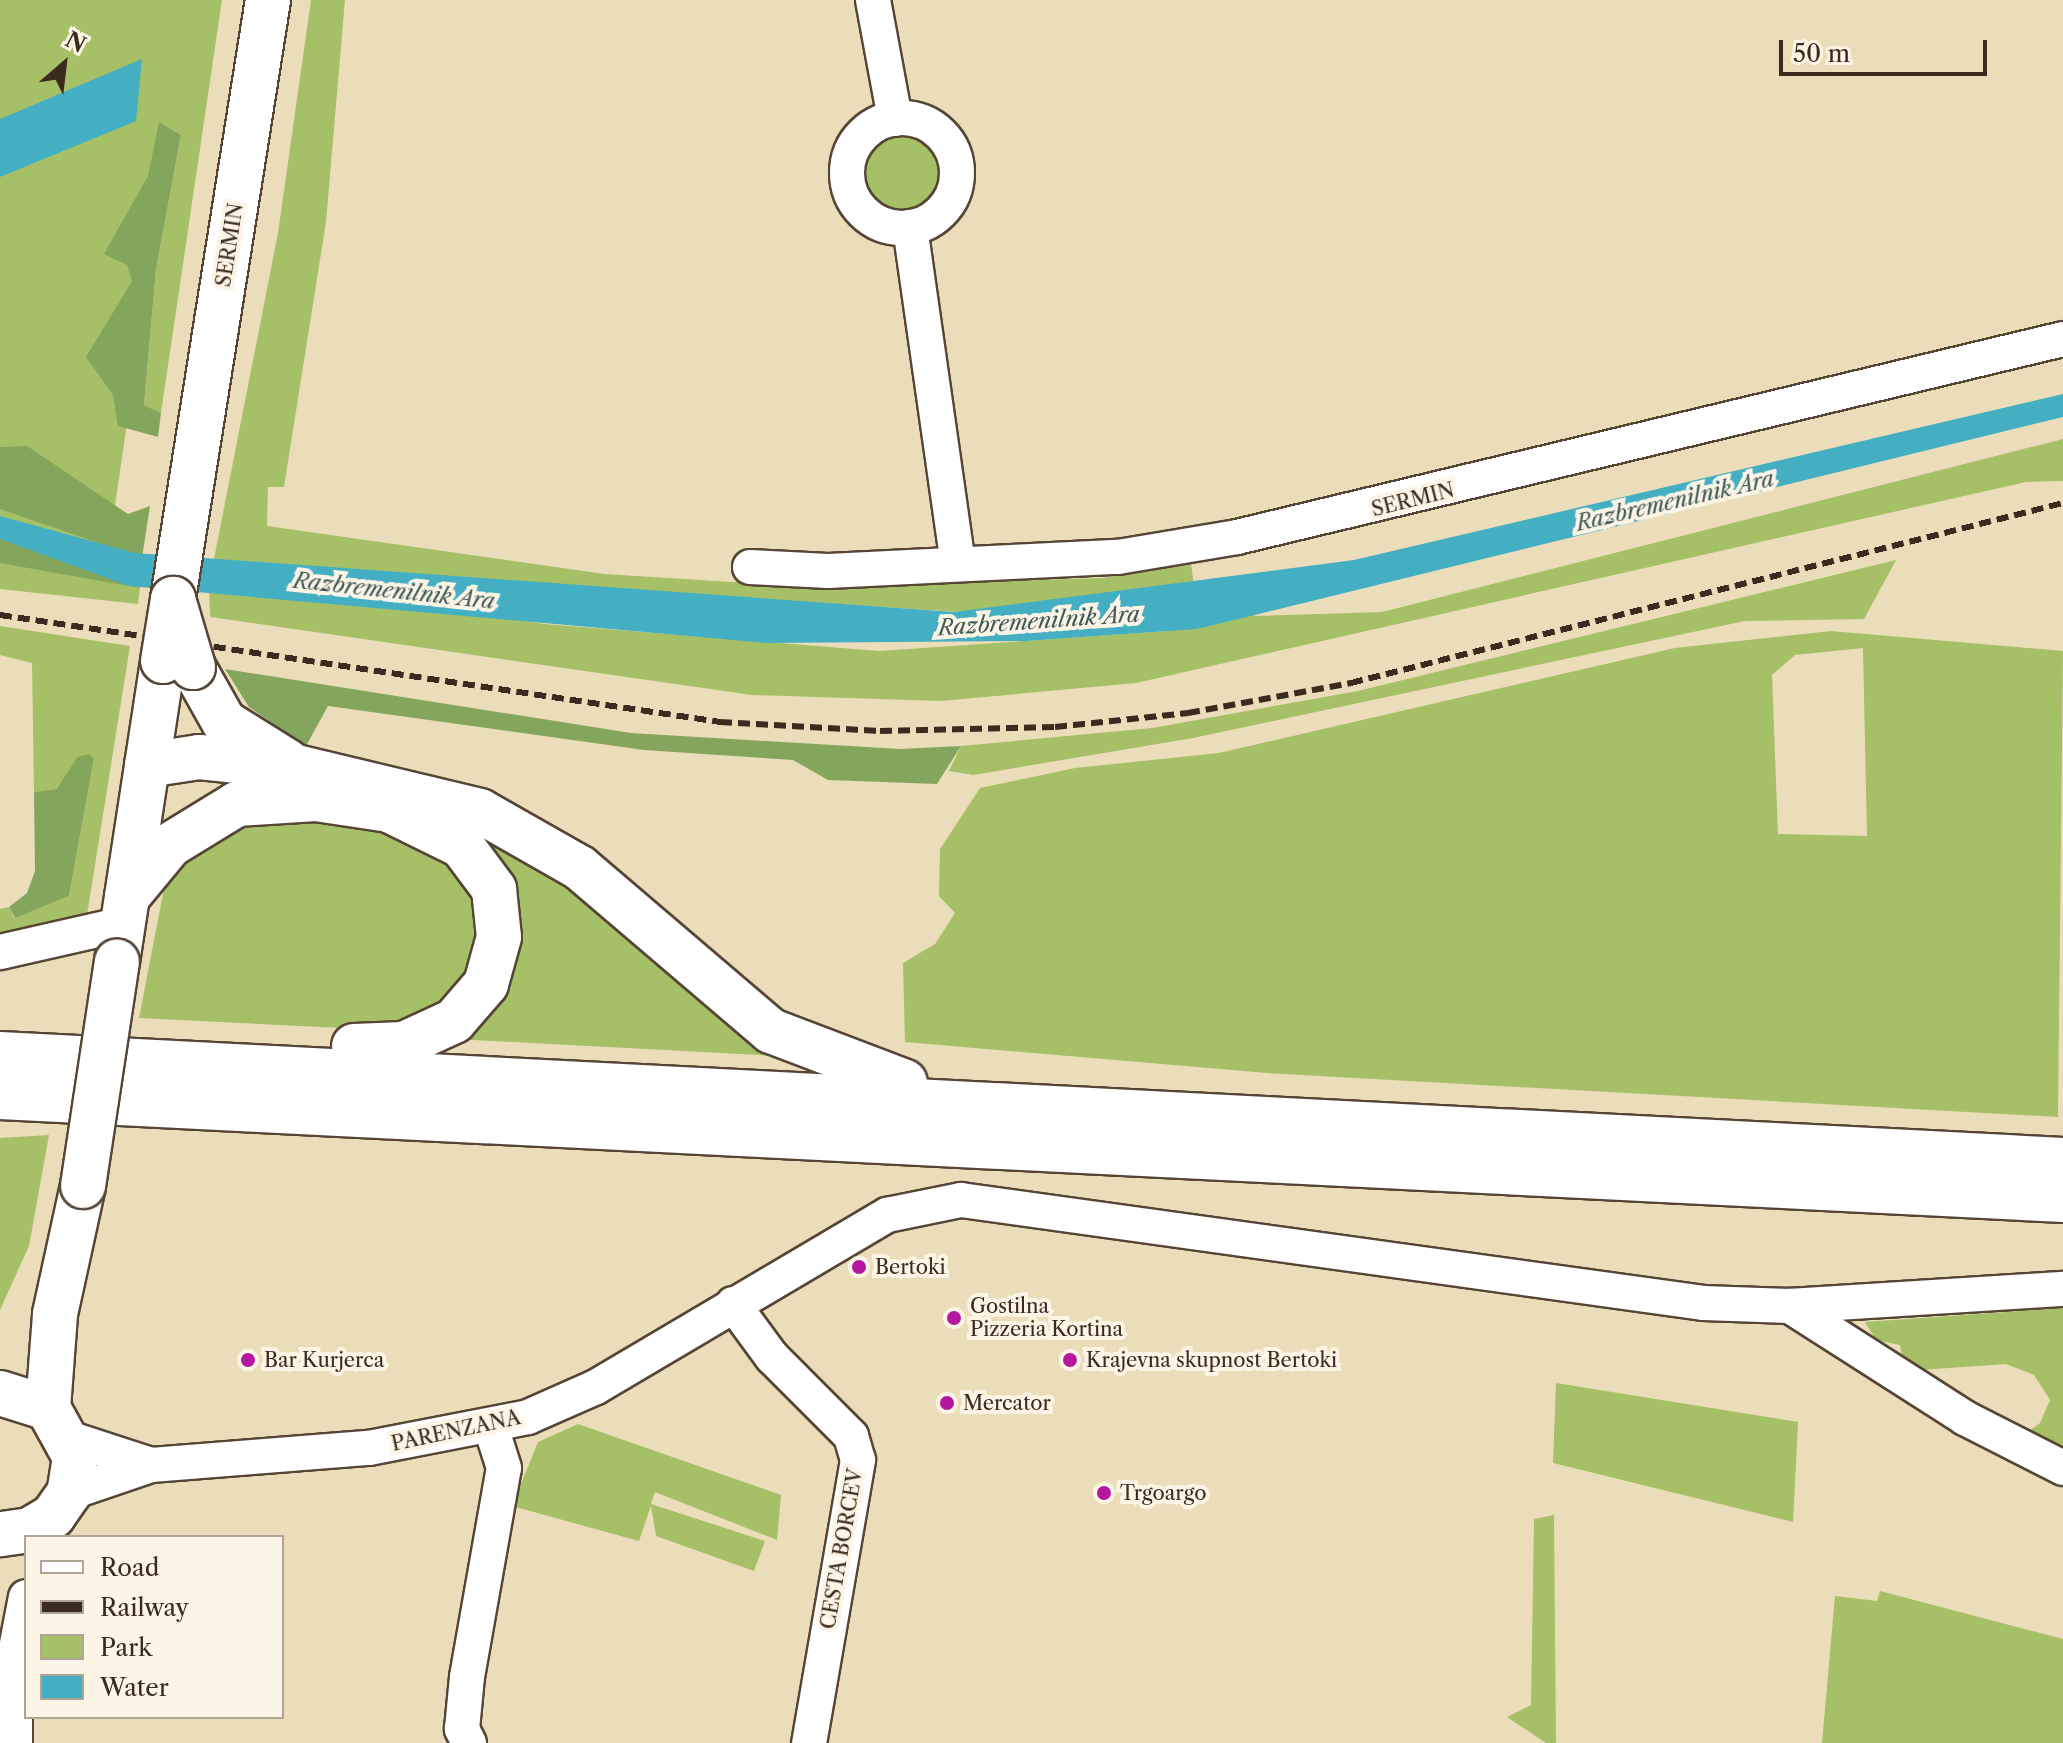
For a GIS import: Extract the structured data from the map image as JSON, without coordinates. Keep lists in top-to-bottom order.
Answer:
{
  "streets": {
    "main road": ["SERMIN"],
    "street": ["PARENZANA", "CESTA BORCEV"]
  },
  "crossings": [
    ["PARENZANA", "CESTA BORCEV"]
  ],
  "water": ["Razbremenilnik Ara"],
  "places": [
    "Bertoki",
    "Gostilna Pizzeria Kortina",
    "Bar Kurjerca",
    "Krajevna skupnost Bertoki",
    "Mercator",
    "Trgoargo"
  ],
  "legend": [
    "Road",
    "Railway",
    "Park",
    "Water"
  ],
  "scale_bar": "50 m",
  "north": "top right"
}
